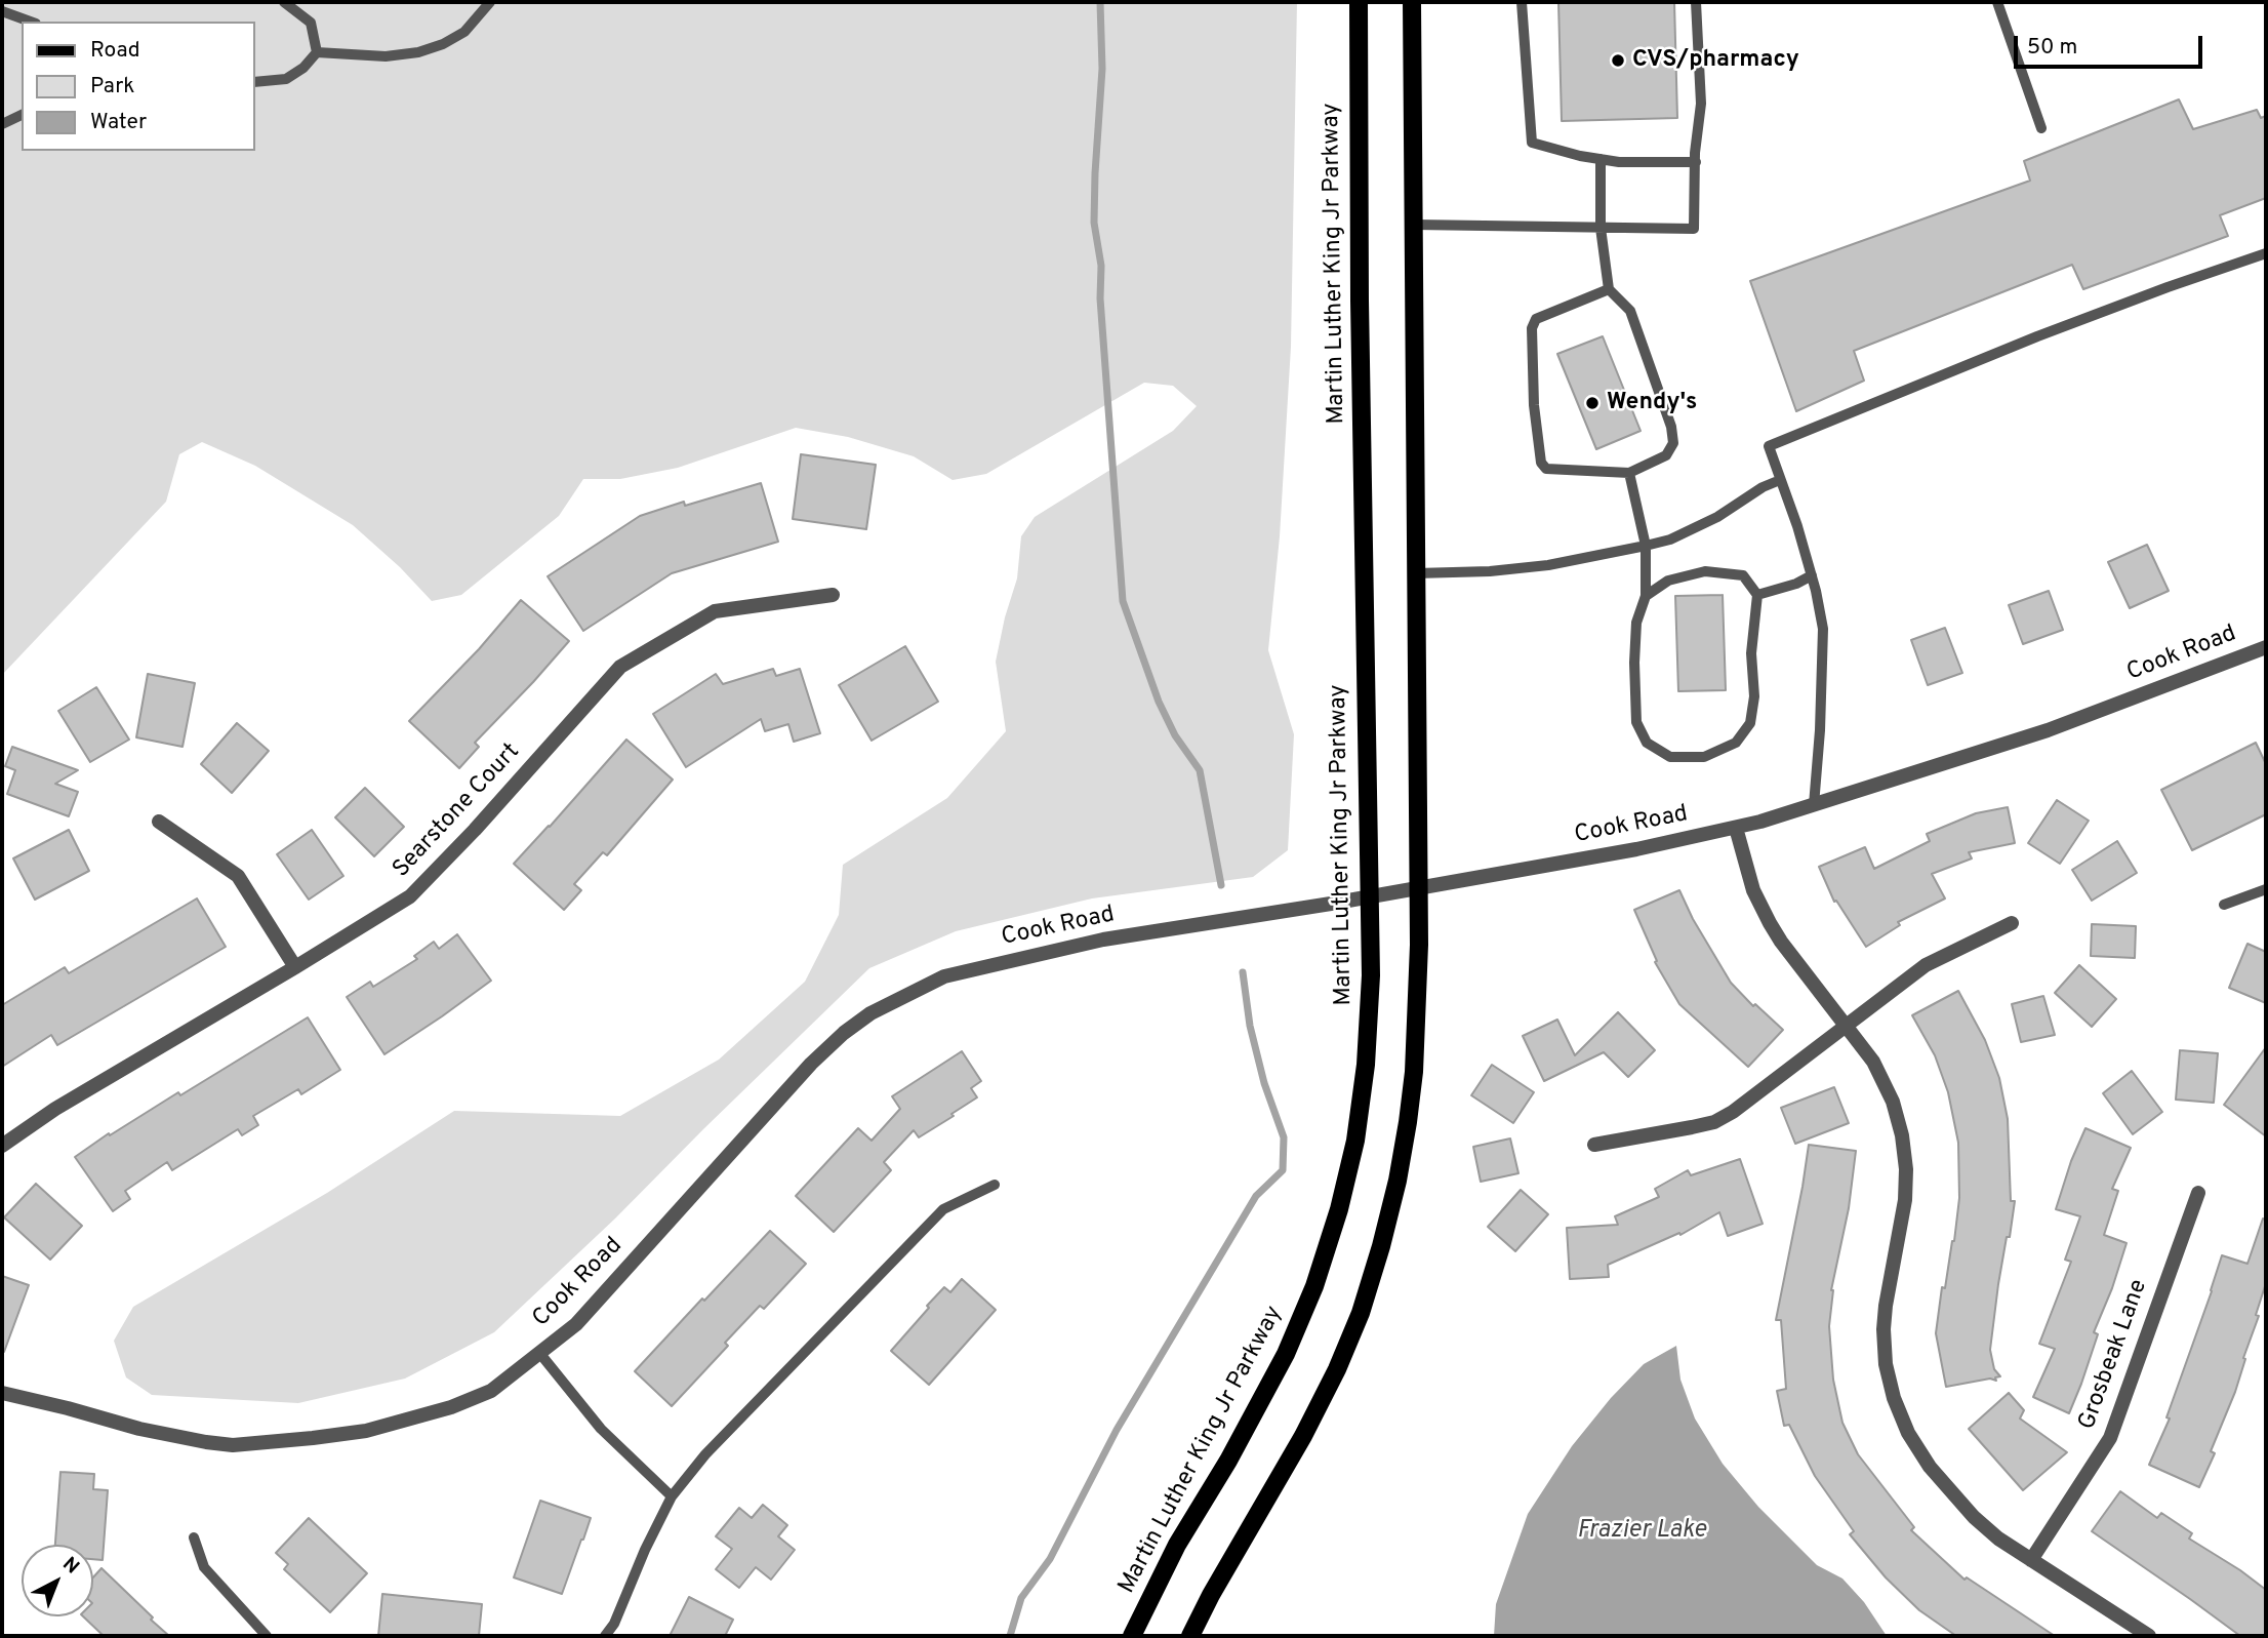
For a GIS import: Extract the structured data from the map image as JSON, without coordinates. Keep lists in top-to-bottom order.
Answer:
{
  "streets": {
    "main road": ["Martin Luther King Jr Parkway"],
    "street": ["Cook Road", "Searstone Court", "Grosbeak Lane"]
  },
  "crossings": [
    ["Martin Luther King Jr Parkway", "Cook Road"]
  ],
  "water": ["Frazier Lake"],
  "places": ["CVS/pharmacy", "Wendy's"],
  "legend": ["Road", "Park", "Water"],
  "scale_bar": "50 m",
  "north": "top right"
}
